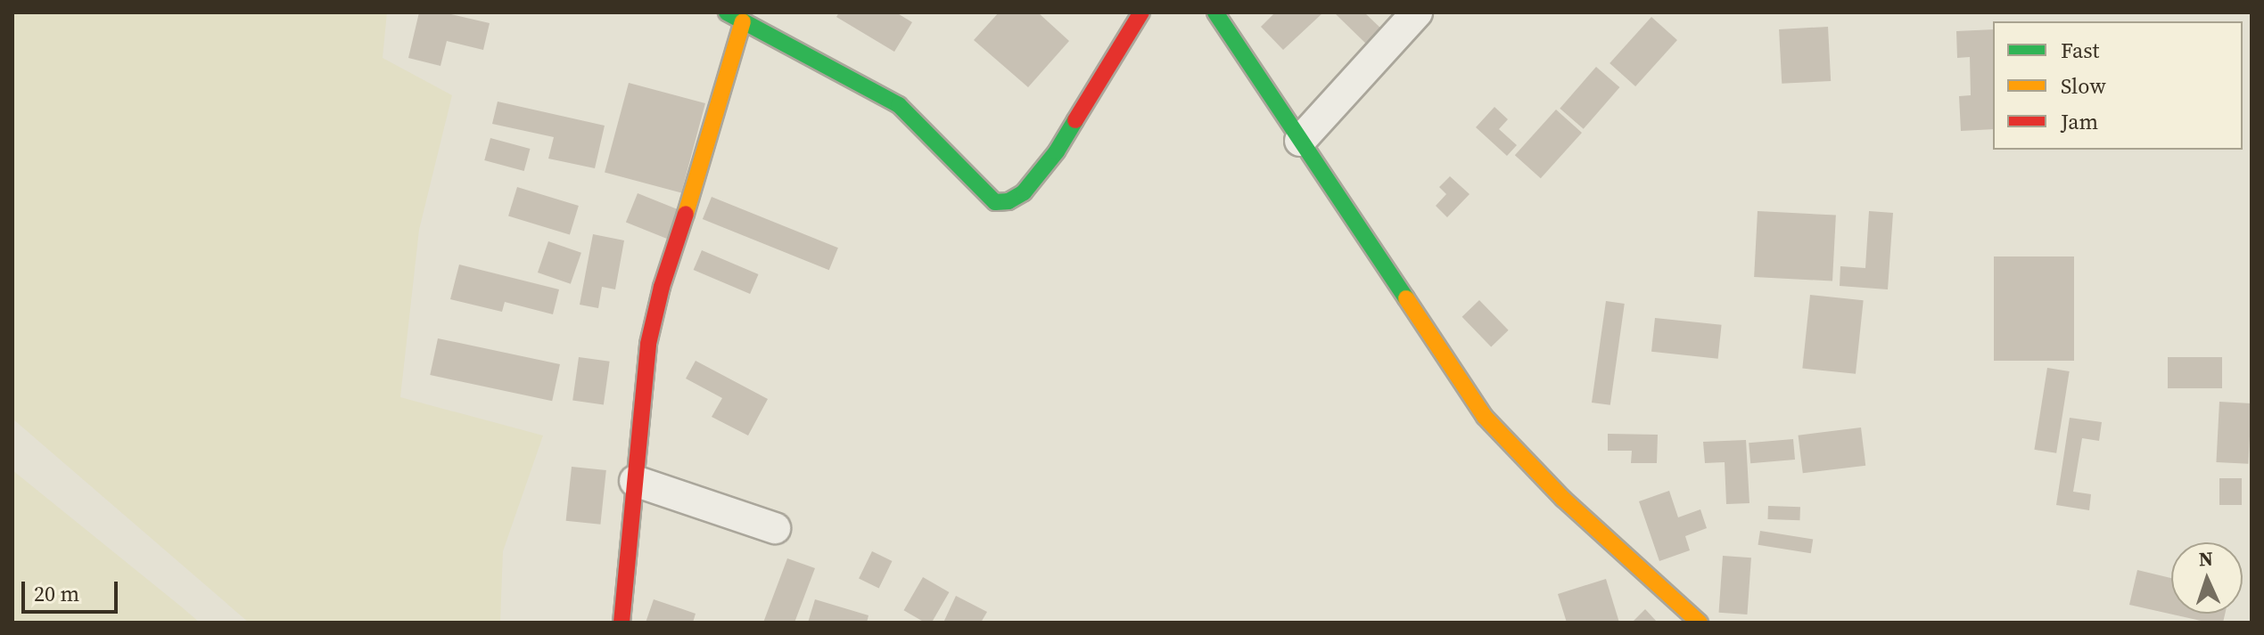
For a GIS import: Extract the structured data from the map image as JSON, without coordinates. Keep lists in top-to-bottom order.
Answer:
{
  "legend": ["Fast", "Slow", "Jam"],
  "scale_bar": "20 m",
  "north": "top"
}
